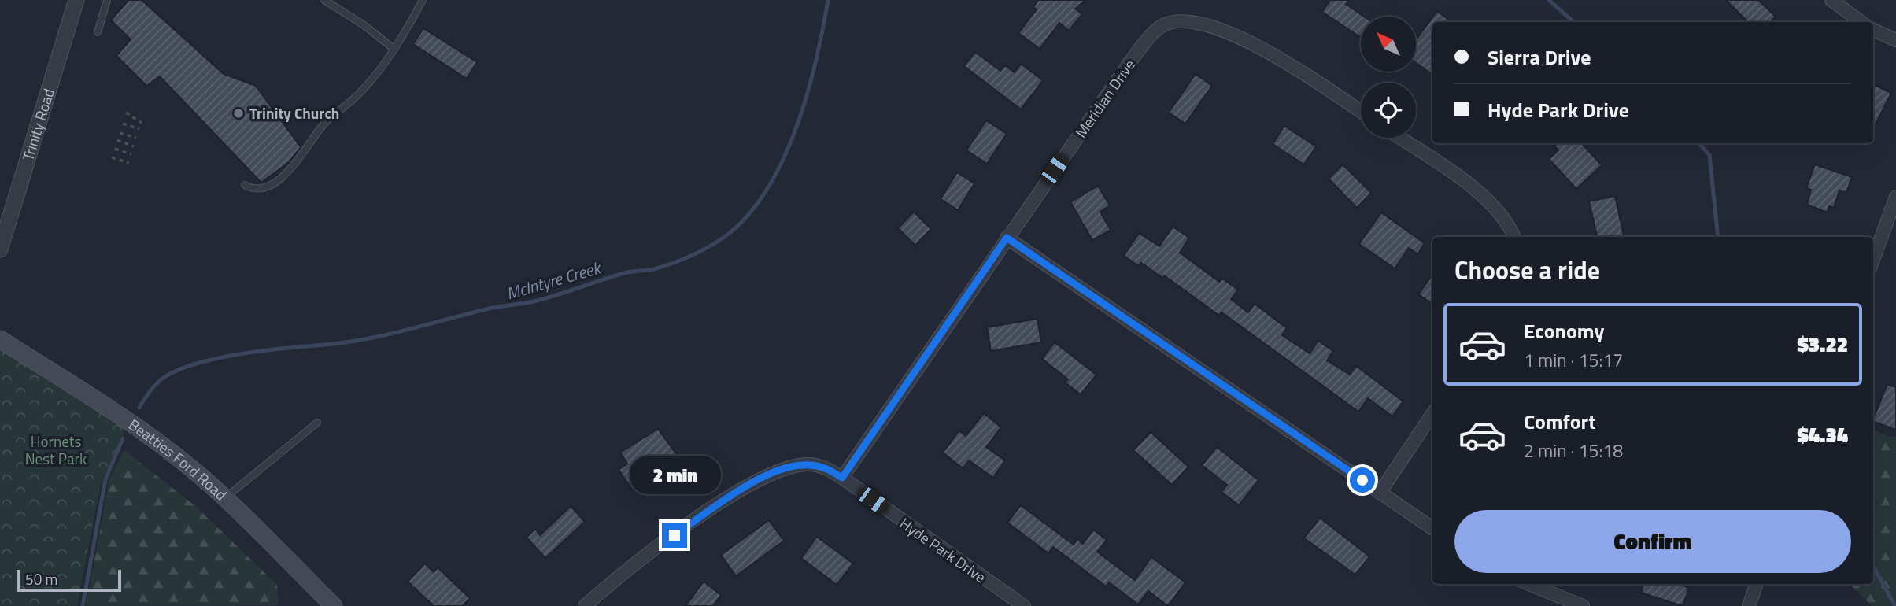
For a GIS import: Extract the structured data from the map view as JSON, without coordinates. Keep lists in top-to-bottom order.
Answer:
{
  "streets": {
    "main road": ["Beatties Ford Road"],
    "street": ["Meridian Drive", "Trinity Road", "Hyde Park Drive"]
  },
  "crossings": [
    ["Meridian Drive", "Hyde Park Drive"]
  ],
  "water": ["McIntyre Creek"],
  "parks": ["Hornets Nest Park"],
  "places": ["Trinity Church"],
  "scale_bar": "50 m",
  "north": "top left",
  "page": {
    "banner": ["Sierra Drive", "Hyde Park Drive"],
    "heading": "Choose a ride",
    "list": [
      {
        "name": "Economy",
        "note": "1 min · 15:17",
        "value": "$3.22"
      },
      {
        "name": "Comfort",
        "note": "2 min · 15:18",
        "value": "$4.34"
      }
    ],
    "bubble": "2 min",
    "buttons": "Confirm",
    "scale": "50 m"
  }
}
